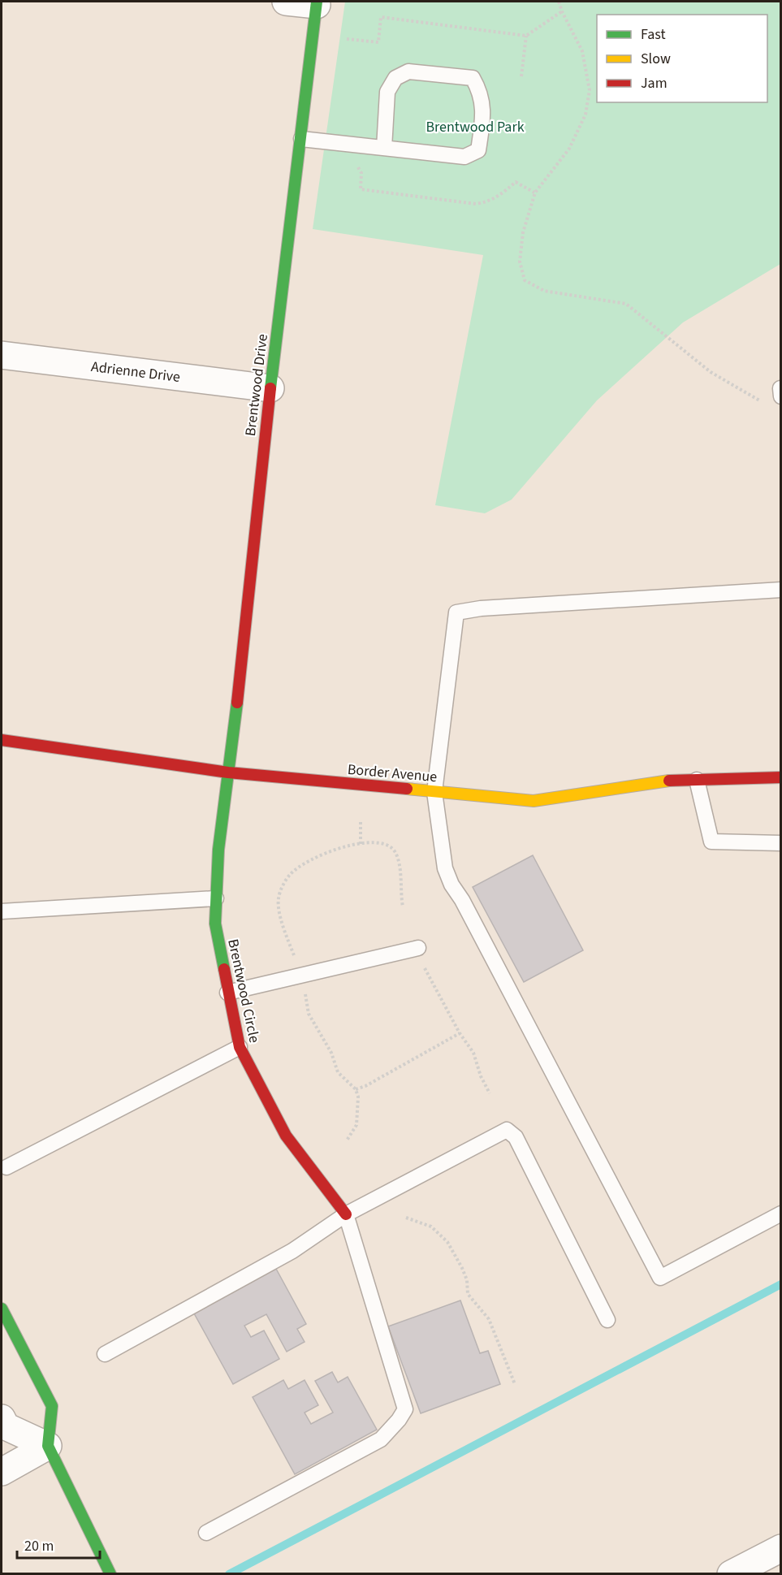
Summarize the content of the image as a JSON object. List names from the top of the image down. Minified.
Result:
{"streets":{"street":["Adrienne Drive","Brentwood Drive","Border Avenue","Brentwood Circle"]},"crossings":[["Adrienne Drive","Brentwood Drive"],["Brentwood Drive","Border Avenue"],["Brentwood Drive","Brentwood Circle"],["Border Avenue","Brentwood Circle"]],"parks":["Brentwood Park"],"legend":["Fast","Slow","Jam"],"scale_bar":"20 m"}
